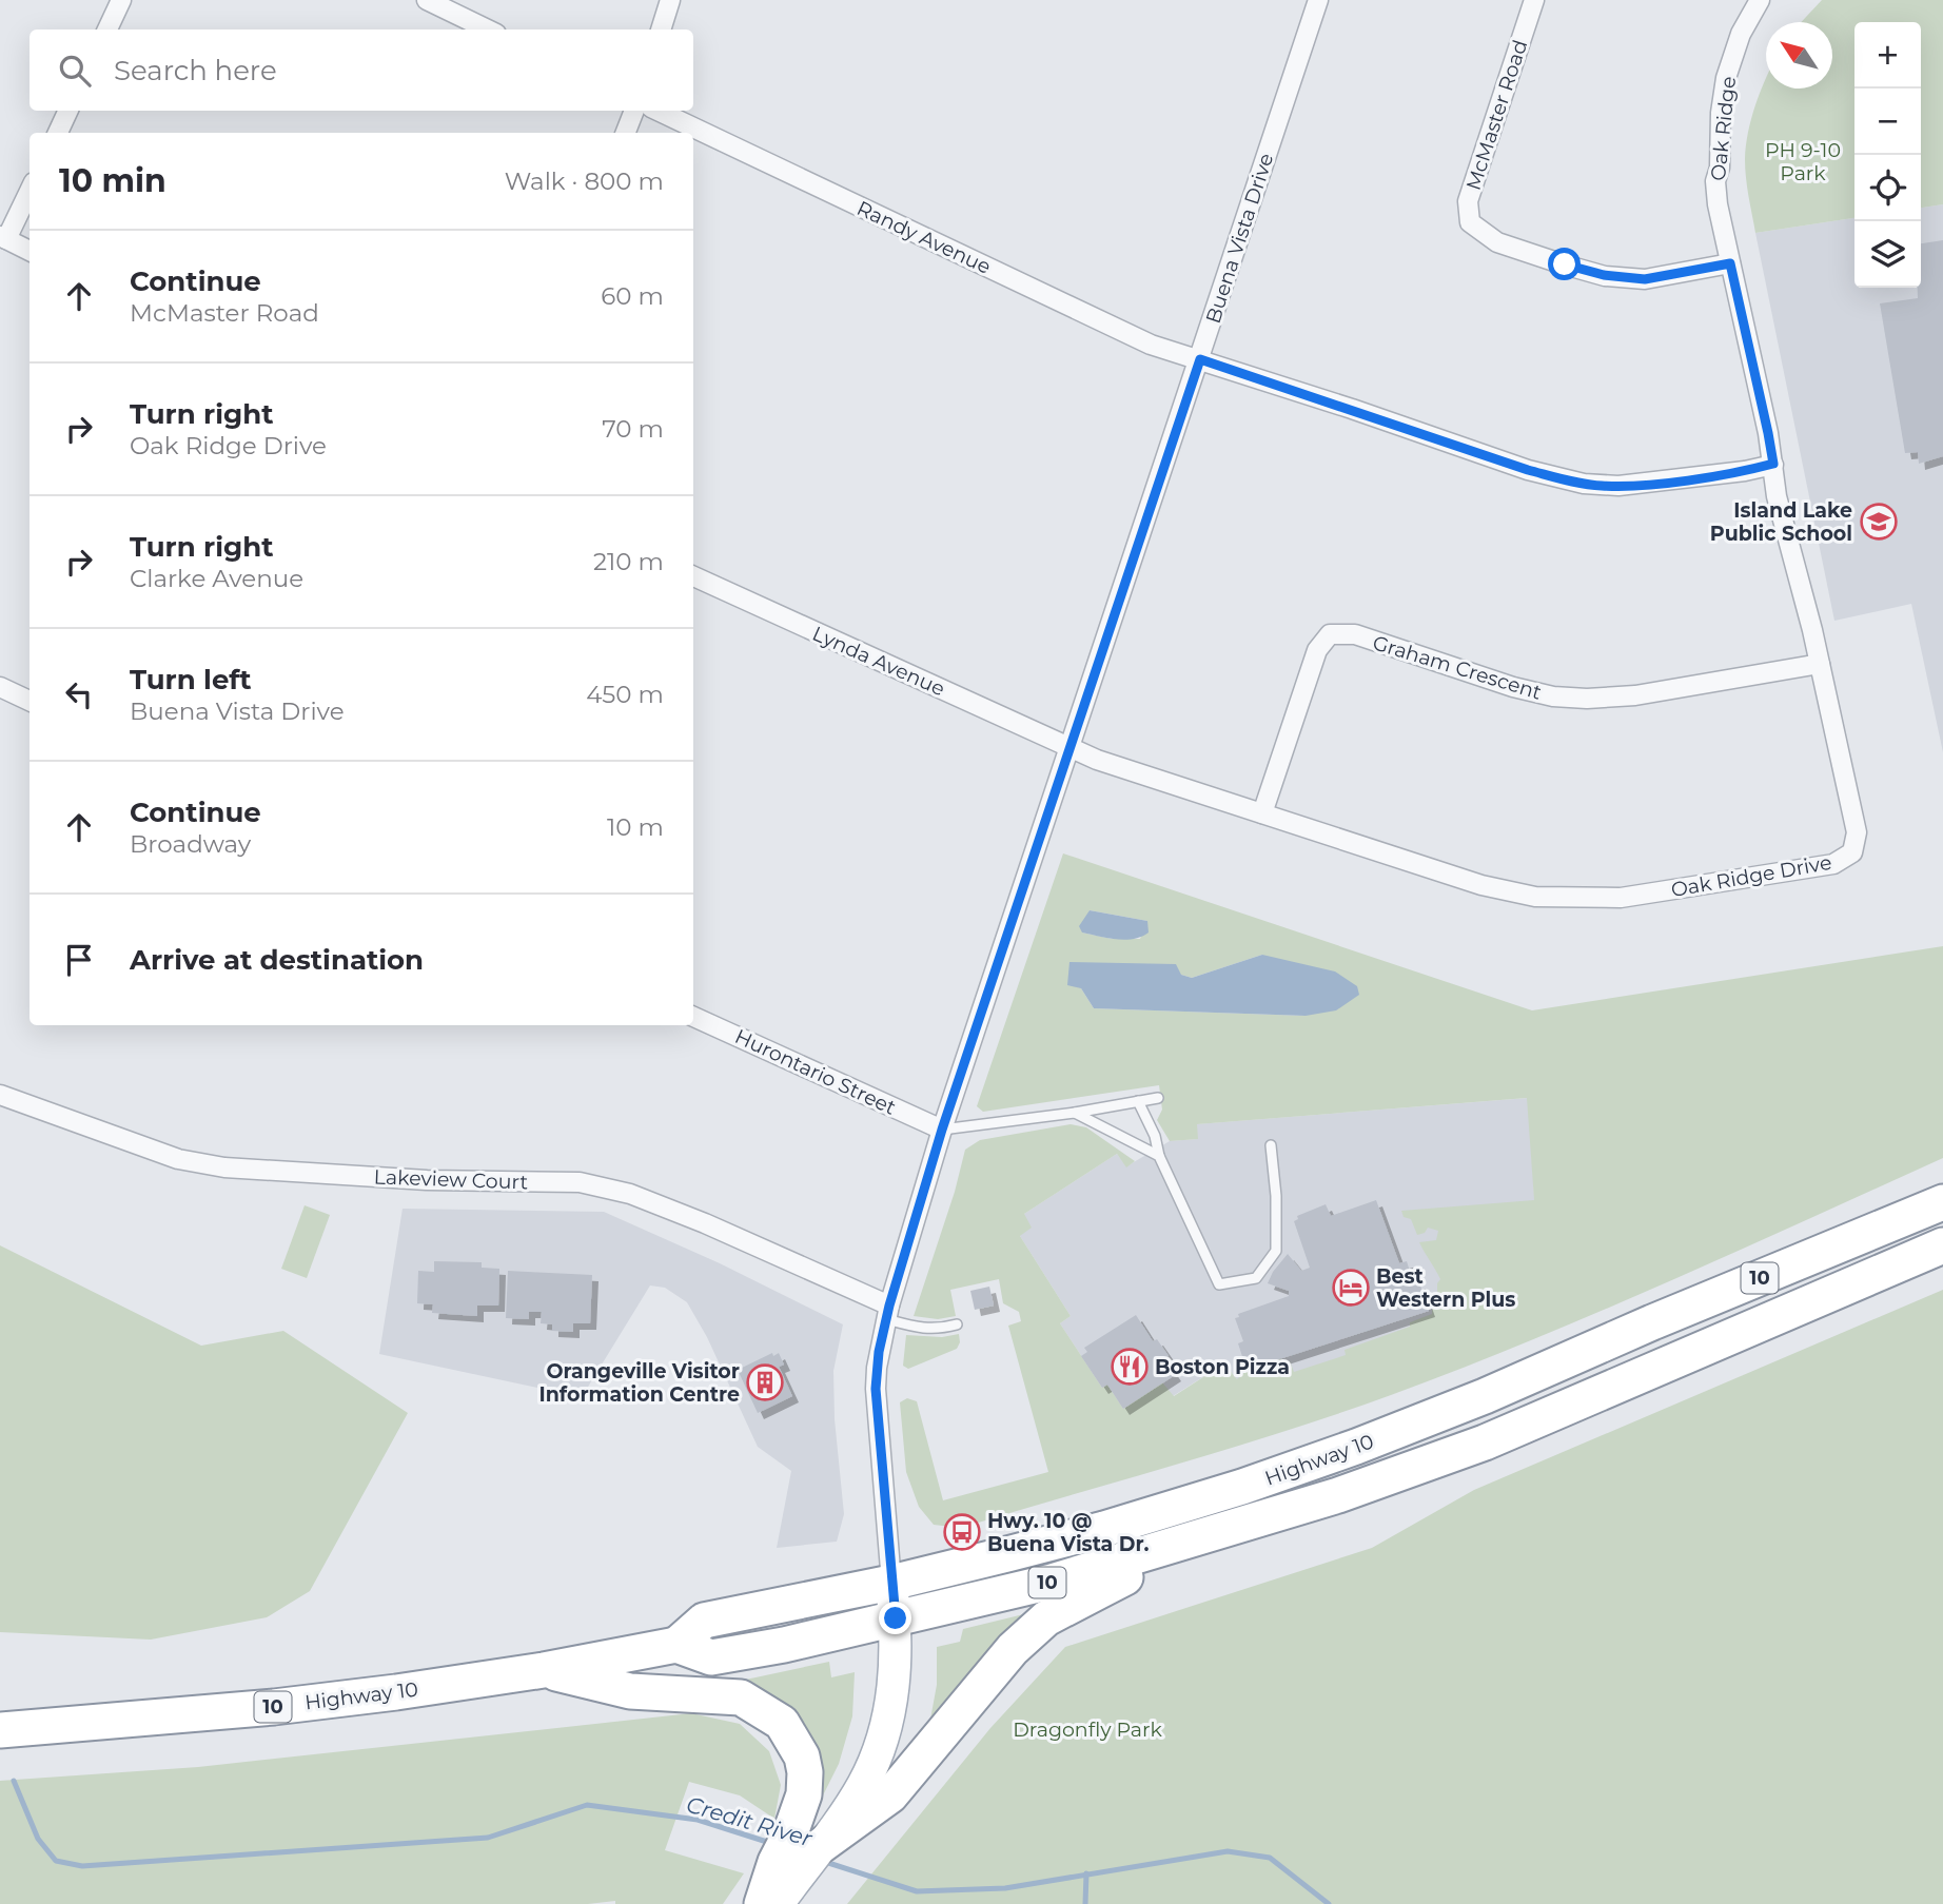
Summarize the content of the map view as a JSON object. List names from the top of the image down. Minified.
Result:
{"streets":{"highway":["10","Highway 10"],"street":["McMaster Road","Oak Ridge","Randy Avenue","Buena Vista Drive","Lynda Avenue","Graham Crescent","Oak Ridge Drive","Hurontario Street","Lakeview Court"]},"crossings":[["McMaster Road","Oak Ridge"],["McMaster Road","Oak Ridge Drive"],["Oak Ridge","Oak Ridge Drive"],["Randy Avenue","Buena Vista Drive"],["Randy Avenue","Oak Ridge Drive"],["Buena Vista Drive","Lynda Avenue"],["Buena Vista Drive","Oak Ridge Drive"],["Buena Vista Drive","Hurontario Street"],["Buena Vista Drive","Lakeview Court"],["Buena Vista Drive","Highway 10"],["Lynda Avenue","Oak Ridge Drive"],["Graham Crescent","Oak Ridge Drive"]],"water":["Credit River"],"parks":["PH 9-10 Park","Dragonfly Park"],"places":{"school or university":["Island Lake Public School"],"hotel":["Best Western Plus"],"restaurant":["Boston Pizza"],"building":["Orangeville Visitor Information Centre"],"bus stop":["Hwy. 10 @ Buena Vista Dr."]},"north":"top left","page":{"map_buttons":["+","−"],"search":"Search here","heading":["10 min","Walk · 800 m"],"list":[["Continue","McMaster Road","60 m"],["Turn right","Oak Ridge Drive","70 m"],["Turn right","Clarke Avenue","210 m"],["Turn left","Buena Vista Drive","450 m"],["Continue","Broadway","10 m"],"Arrive at destination"]}}
